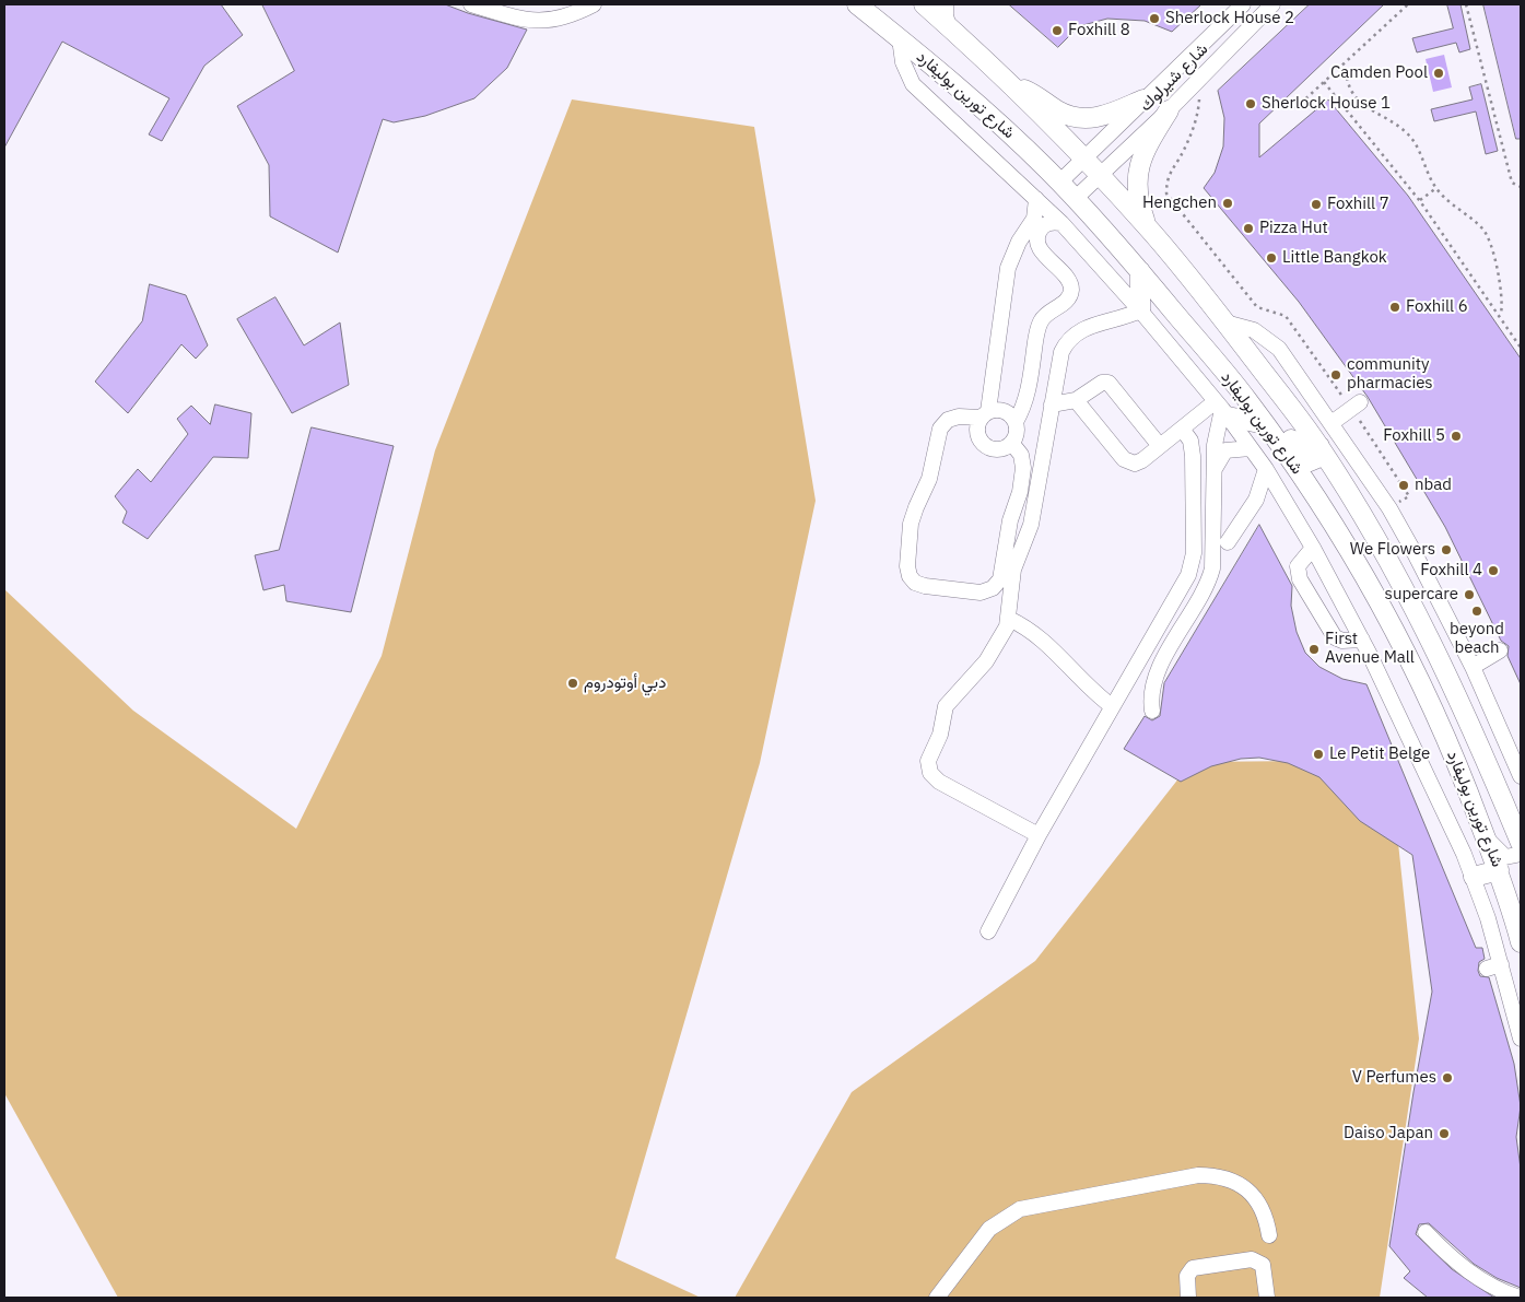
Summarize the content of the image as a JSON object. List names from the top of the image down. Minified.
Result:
{"streets":{"main road":["شارع تورين بوليفارد"],"street":["شارع شيرلوك"]},"crossings":[["شارع شيرلوك","شارع تورين بوليفارد"]],"places":["Sherlock House 2","Foxhill 8","Camden Pool","Sherlock House 1","Hengchen","Foxhill 7","Pizza Hut","Little Bangkok","Foxhill 6","community pharmacies","Foxhill 5","nbad","We Flowers","Foxhill 4","supercare","beyond beach","First Avenue Mall","دبي أوتودروم","Le Petit Belge","V Perfumes","Daiso Japan"]}
